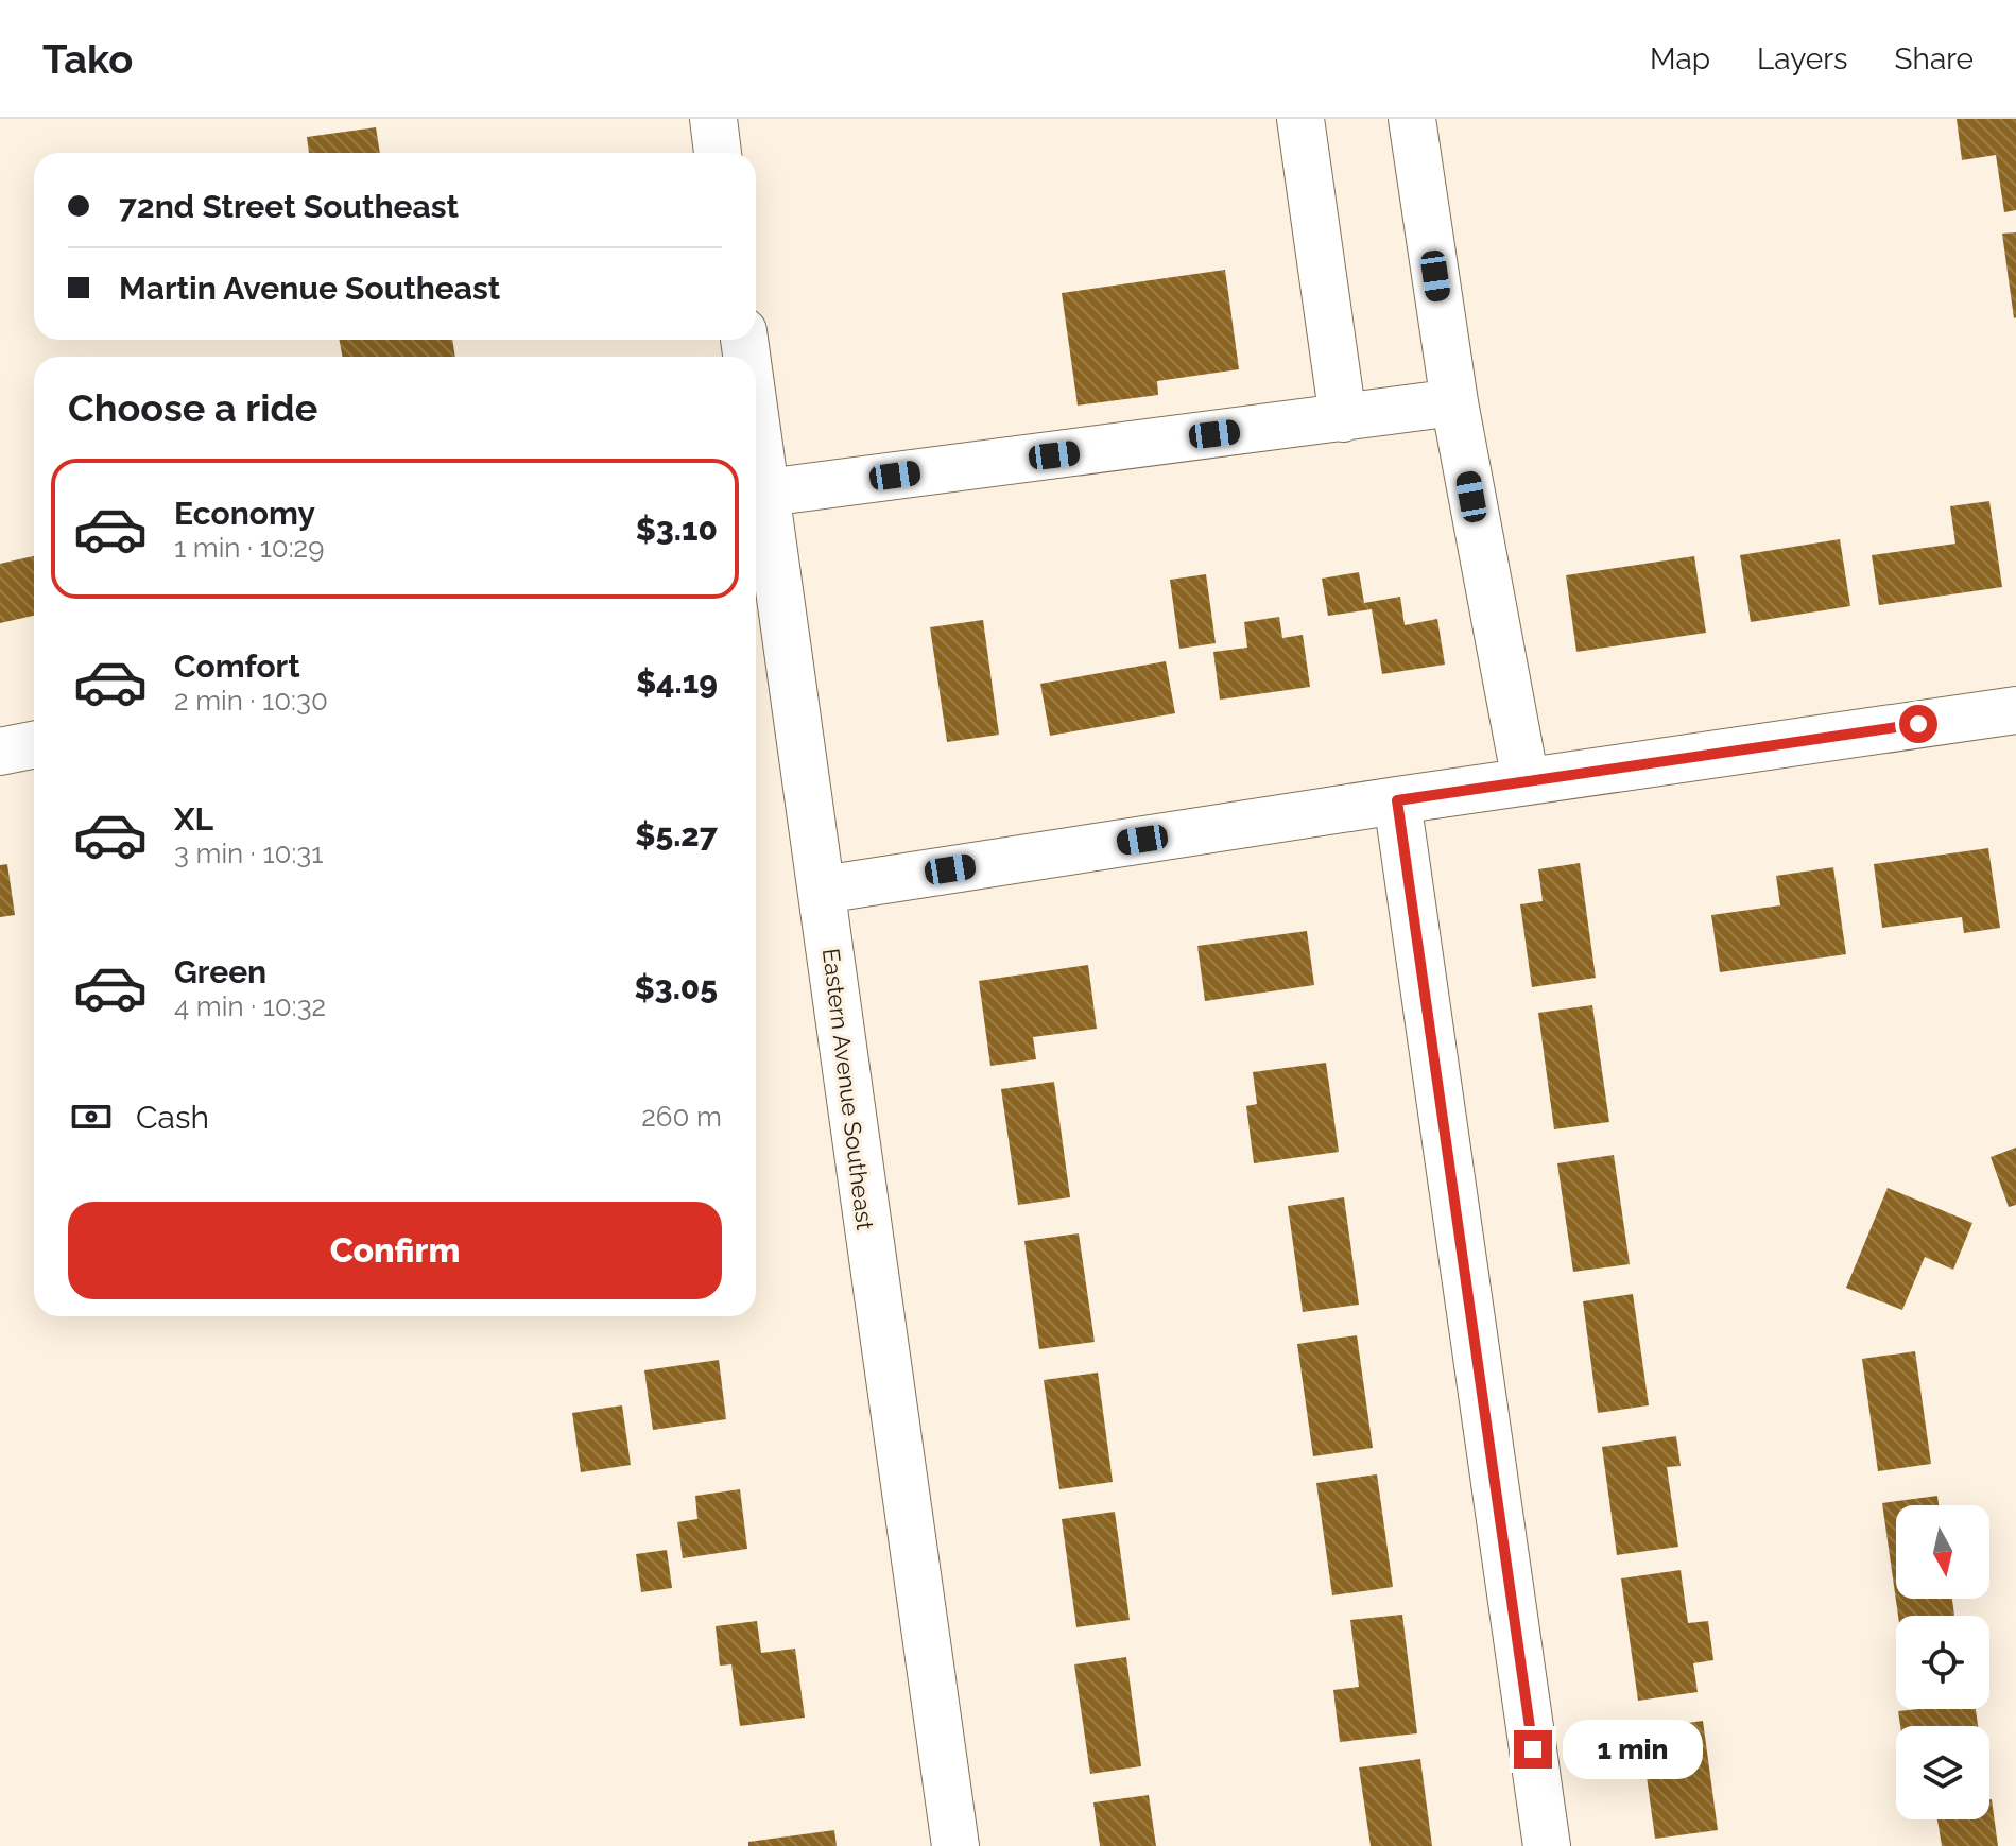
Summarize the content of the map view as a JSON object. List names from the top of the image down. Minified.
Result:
{"streets":{"street":["Eastern Avenue Southeast"]},"north":"bottom","page":{"header":"Tako","nav":["Map","Layers","Share"],"banner":["72nd Street Southeast","Martin Avenue Southeast"],"heading":"Choose a ride","list":[{"name":"Economy","note":"1 min · 10:29","value":"$3.10"},{"name":"Comfort","note":"2 min · 10:30","value":"$4.19"},{"name":"XL","note":"3 min · 10:31","value":"$5.27"},{"name":"Green","note":"4 min · 10:32","value":"$3.05"}],"pay":["Cash","260 m"],"buttons":"Confirm","bubble":"1 min"}}
